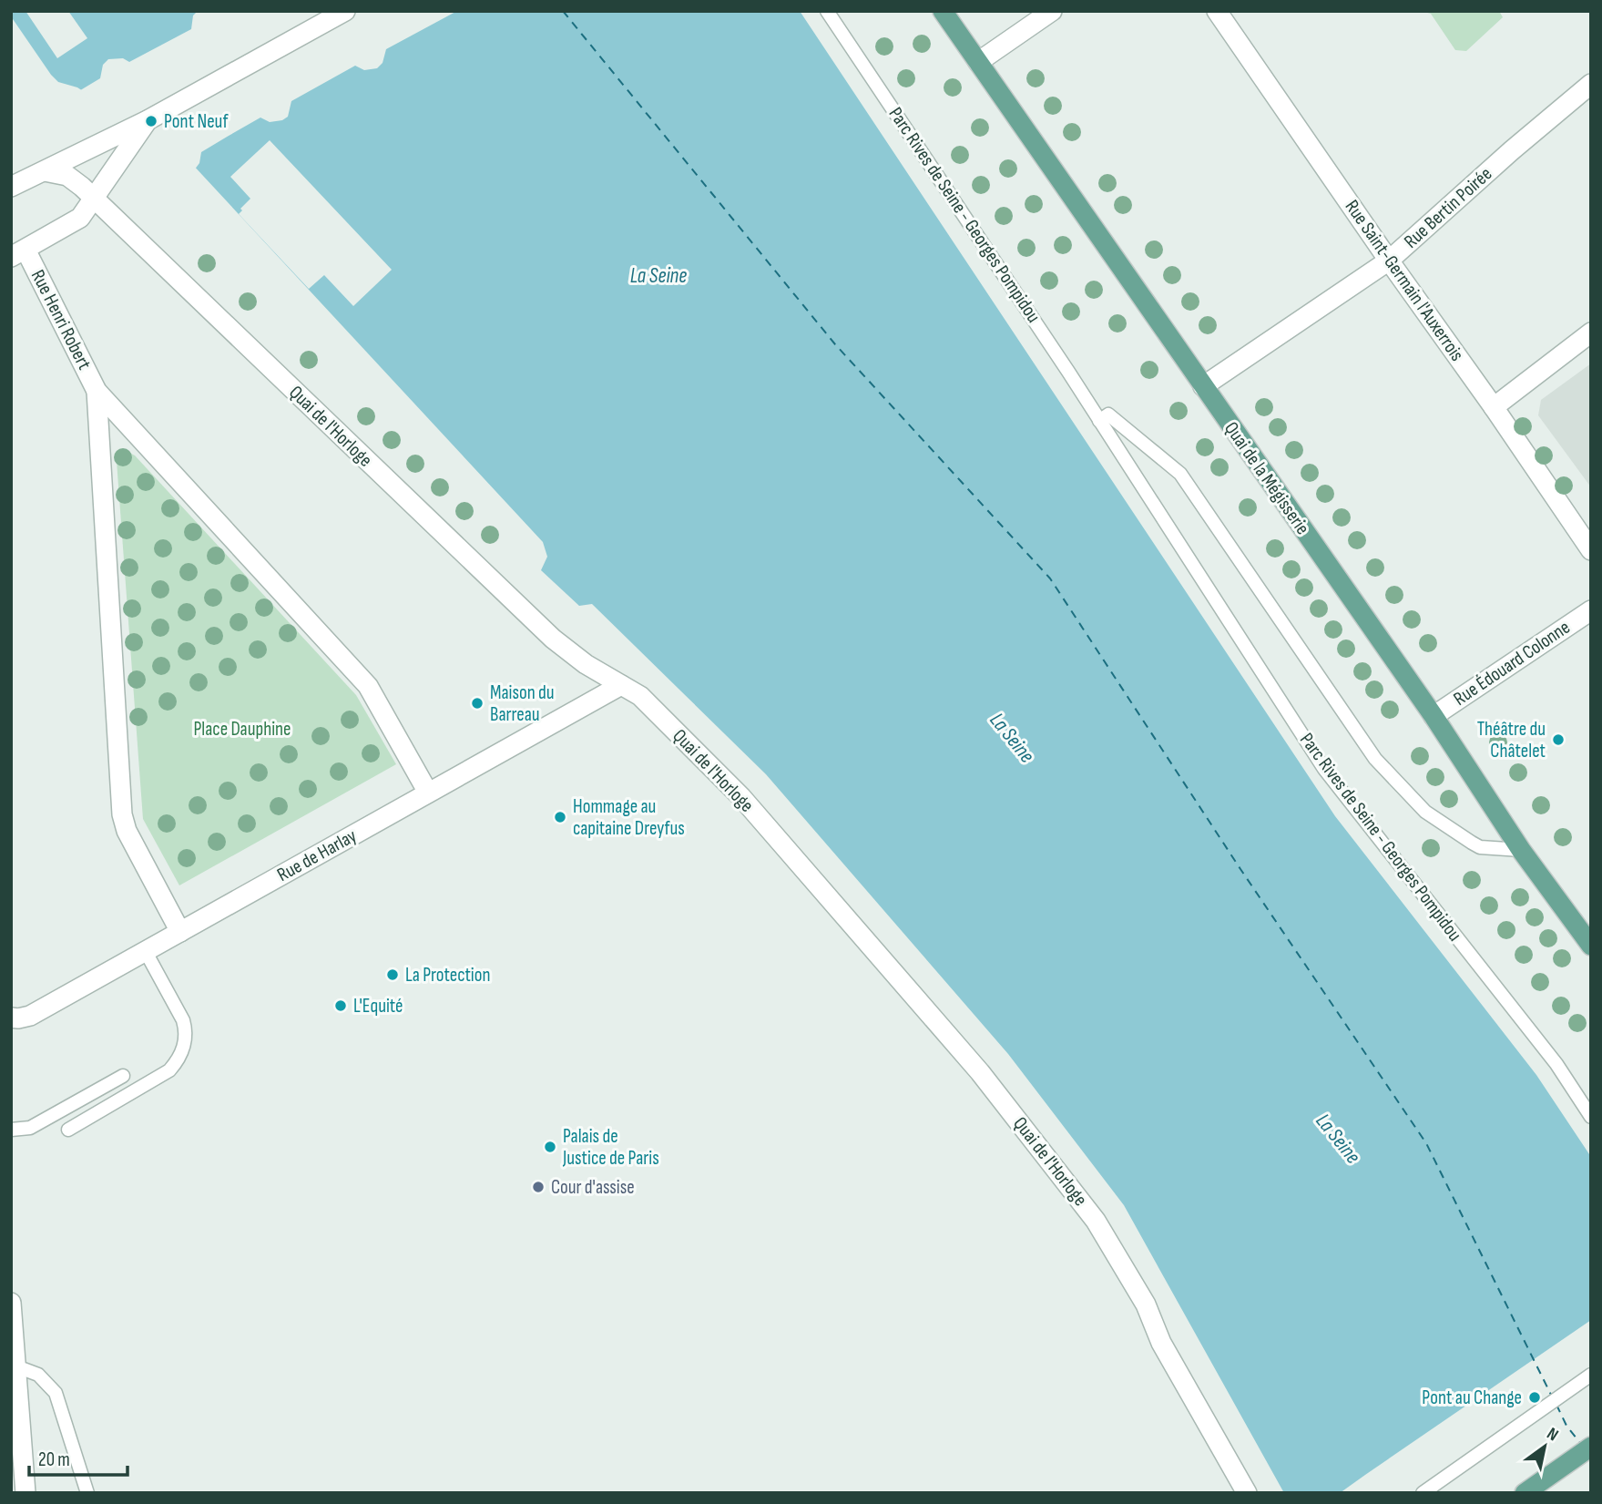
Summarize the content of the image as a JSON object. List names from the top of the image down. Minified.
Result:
{"streets":{"main road":["Quai de la Mégisserie"],"street":["Rue Bertin Poirée","Rue Saint-Germain l'Auxerrois","Rue Henri Robert","Quai de l'Horloge","Rue Édouard Colonne","Rue de Harlay"],"lane":["Parc Rives de Seine - Georges Pompidou"]},"crossings":[["Rue Bertin Poirée","Rue Saint-Germain l'Auxerrois"],["Rue Bertin Poirée","Quai de la Mégisserie"],["Quai de l'Horloge","Rue de Harlay"],["Quai de la Mégisserie","Rue Édouard Colonne"]],"water":["La Seine"],"parks":["Place Dauphine"],"places":["Pont Neuf","Maison du Barreau","Théâtre du Châtelet","Hommage au capitaine Dreyfus","La Protection","L'Equité","Palais de Justice de Paris","Cour d'assise","Pont au Change"],"scale_bar":"20 m","north":"top right"}
